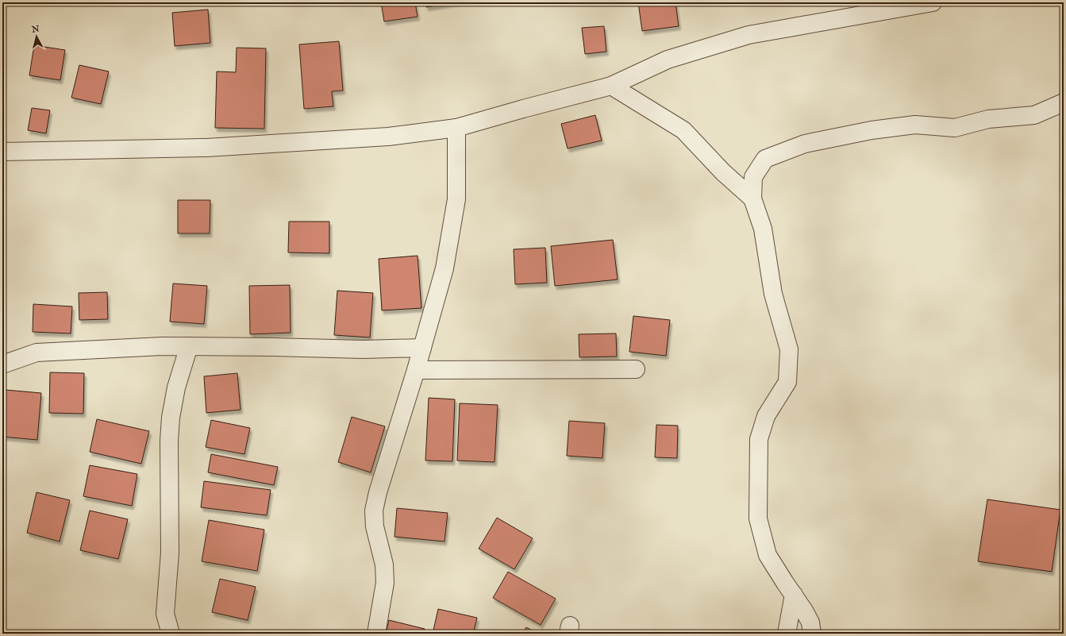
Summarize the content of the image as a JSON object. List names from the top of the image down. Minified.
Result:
{"north":"top"}
